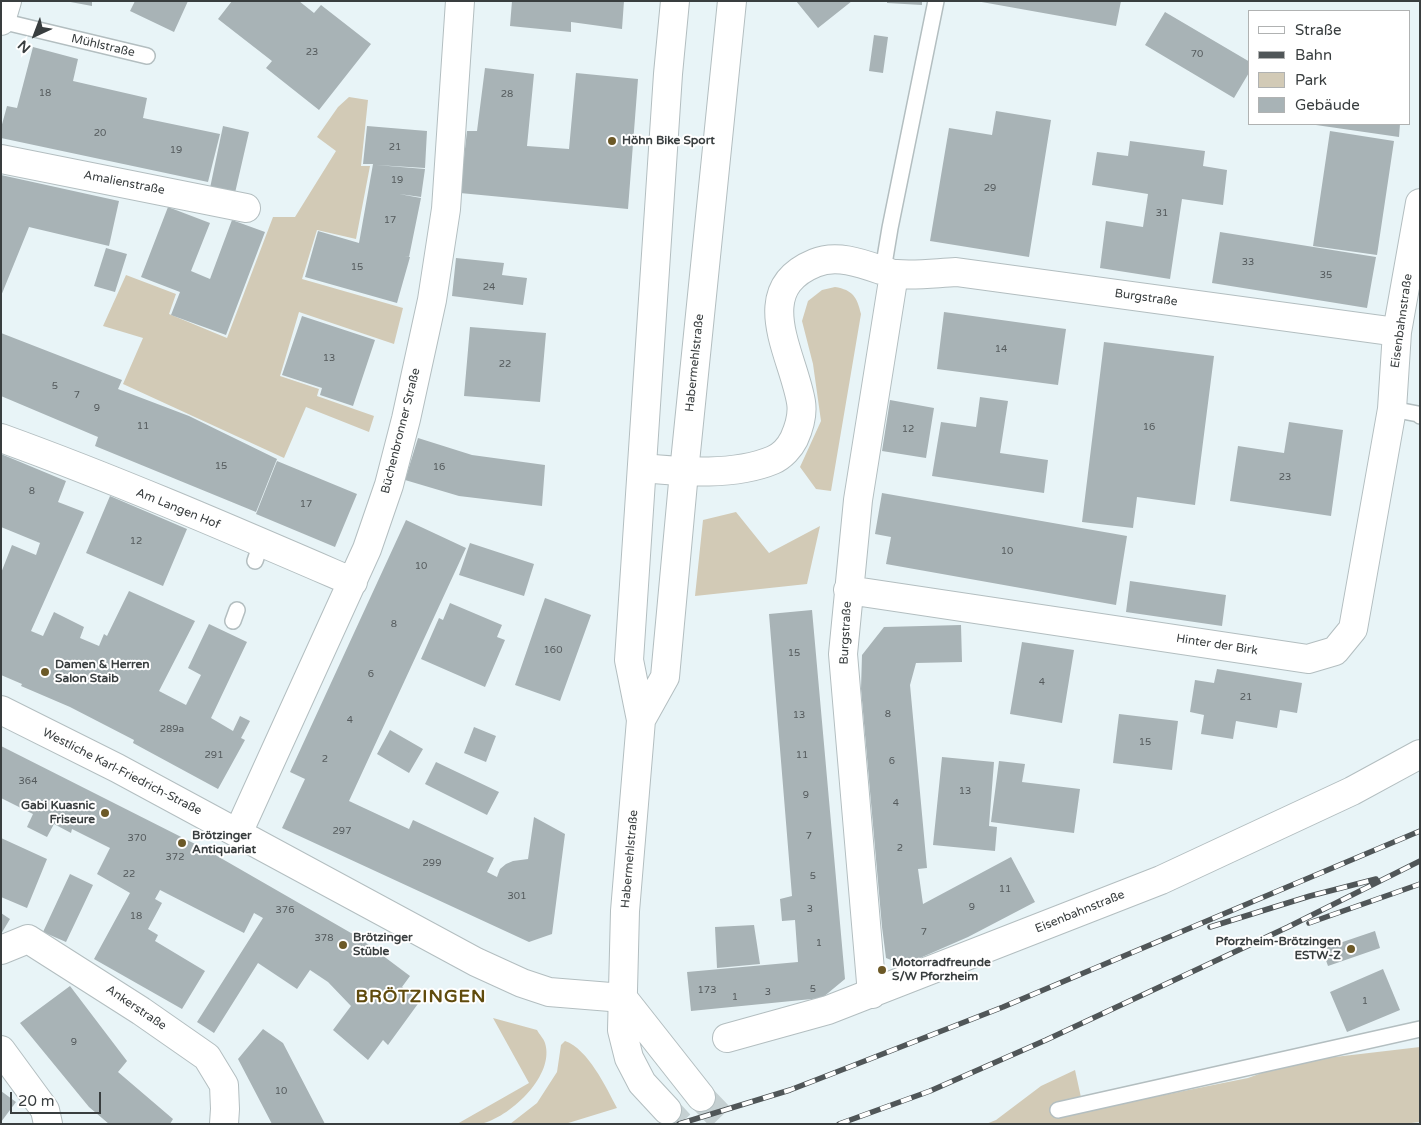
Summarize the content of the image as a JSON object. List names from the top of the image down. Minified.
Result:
{"streets":{"street":["Mühlstraße","Amalienstraße","Burgstraße","Eisenbahnstraße","Habermehlstraße","Büchenbronner Straße","Am Langen Hof","Hinter der Birk","Westliche Karl-Friedrich-Straße","Ankerstraße"]},"crossings":[["Burgstraße","Eisenbahnstraße"],["Burgstraße","Habermehlstraße"],["Burgstraße","Hinter der Birk"],["Eisenbahnstraße","Hinter der Birk"],["Habermehlstraße","Westliche Karl-Friedrich-Straße"],["Büchenbronner Straße","Am Langen Hof"],["Büchenbronner Straße","Westliche Karl-Friedrich-Straße"]],"districts":["BRÖTZINGEN"],"places":["Höhn Bike Sport","Damen & Herren Salon Staib","Gabi Kuasnic Friseure","Brötzinger Antiquariat","Brötzinger Stüble","Pforzheim-Brötzingen ESTW-Z","Motorradfreunde S/W Pforzheim"],"house_numbers":["23","70","18","28","20","21","19","19","29","31","17","33","15","35","24","14","13","22","5","7","9","11","16","12","15","16","23","8","17","12","10","10","8","160","15","6","4","21","8","13","4","289a","15","291","11","2","6","364","13","9","4","297","7","370","2","372","299","22","5","11","301","9","3","376","18","7","378","1","5","173","3","1","1","9","10"],"legend":["Straße","Bahn","Park","Gebäude"],"scale_bar":"20 m","north":"bottom left"}
